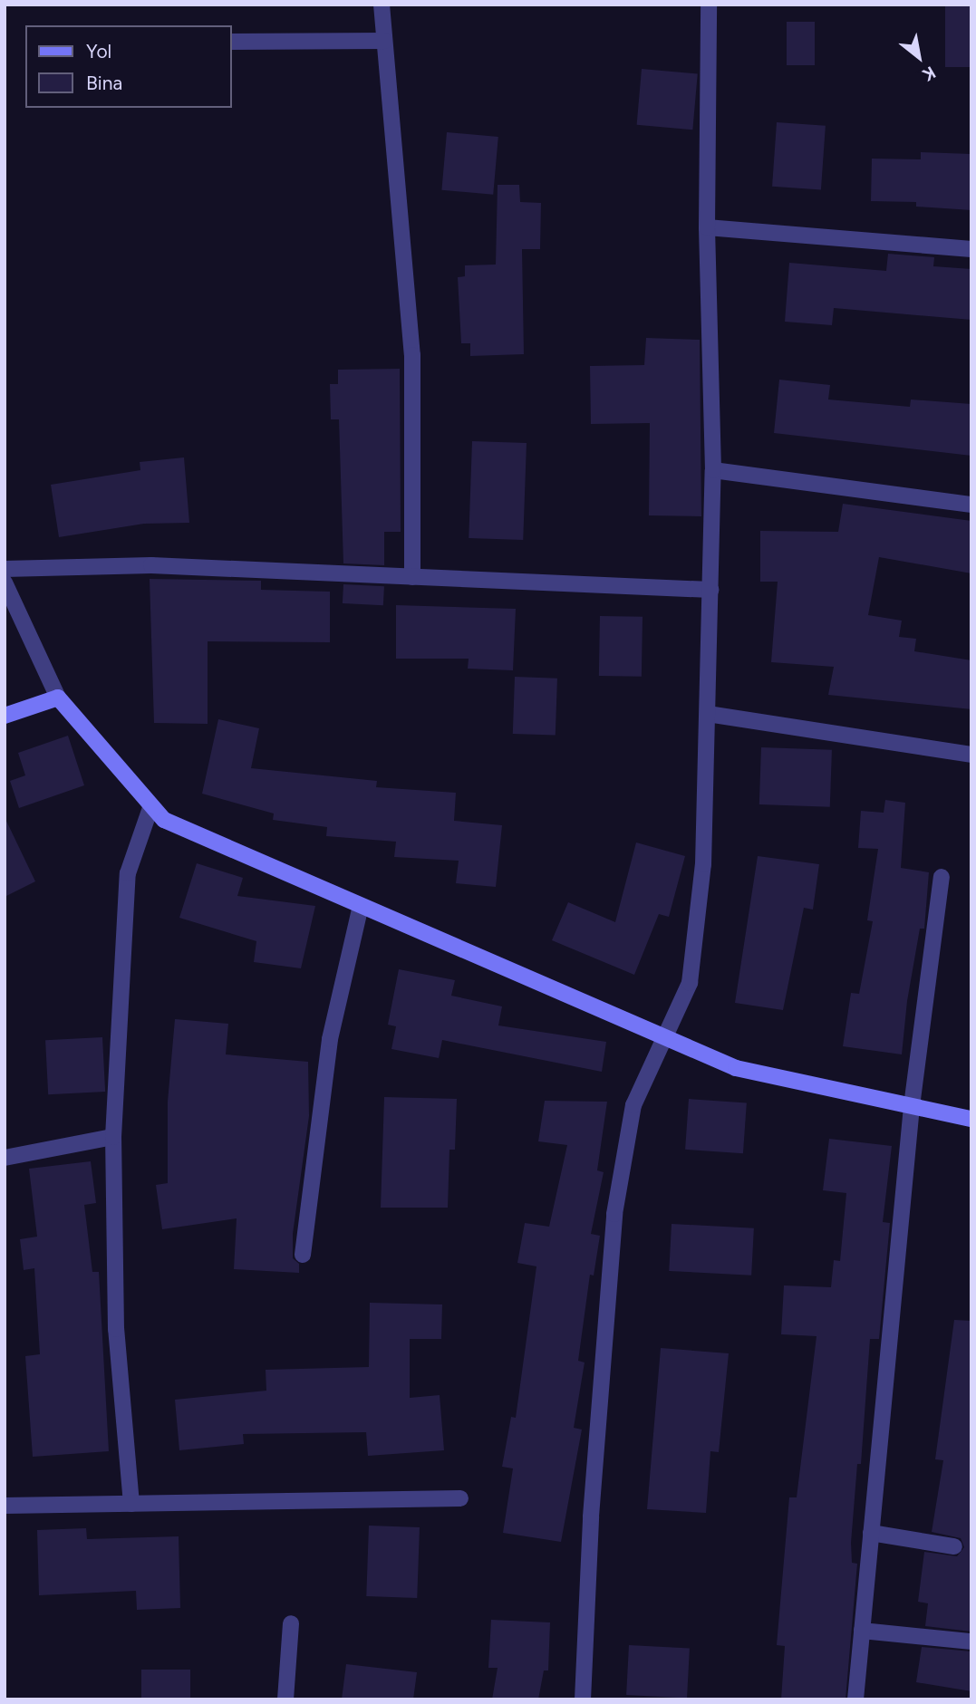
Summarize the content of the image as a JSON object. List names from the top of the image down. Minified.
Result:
{"legend":["Yol","Bina"],"north":"bottom right"}
